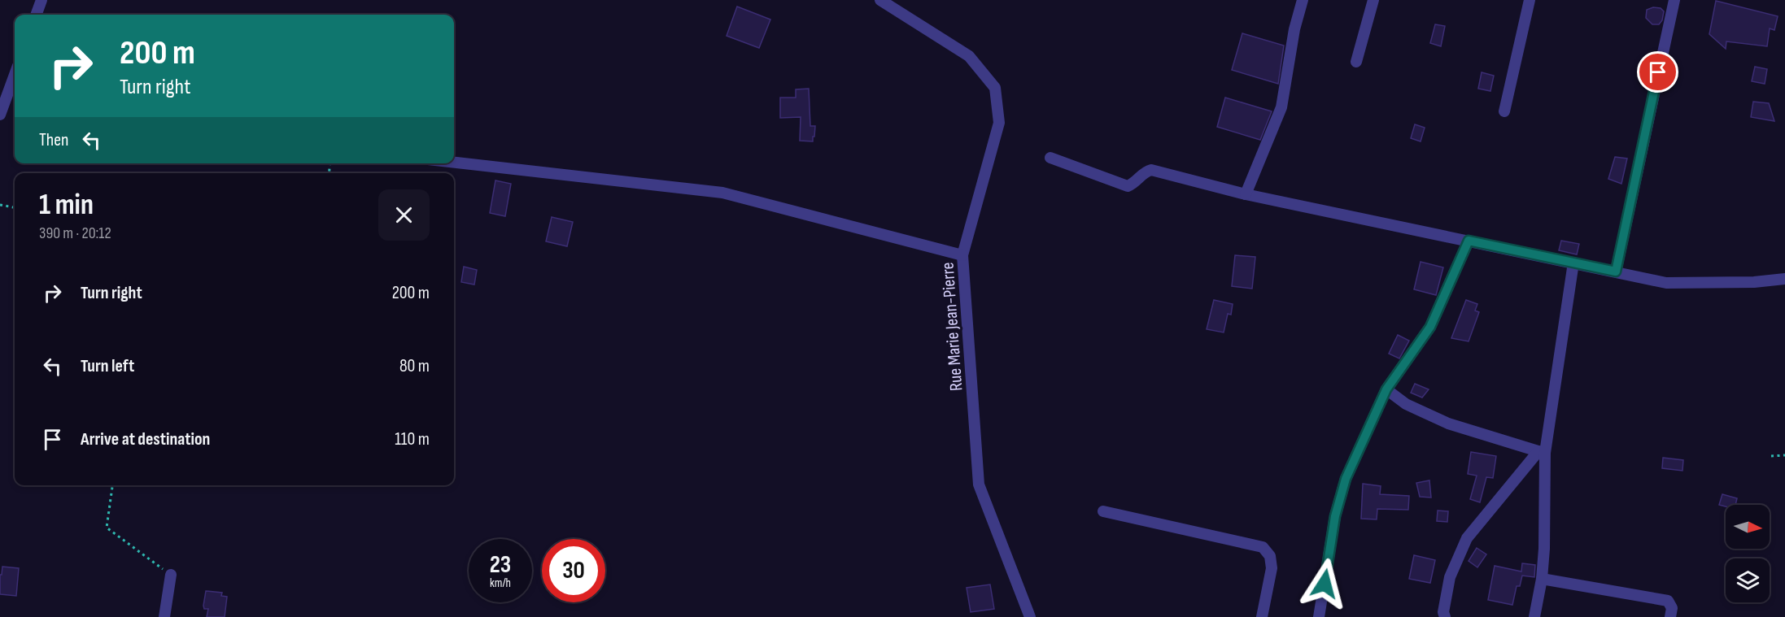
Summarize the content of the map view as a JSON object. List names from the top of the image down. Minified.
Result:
{"streets":{"street":["Rue Marie Jean-Pierre"]},"north":"right","page":{"turn":["200 m","Turn right"],"then":"Then","heading":["1 min","390 m · 20:12"],"list":[{"name":"Turn right","value":"200 m"},{"name":"Turn left","value":"80 m"},{"name":"Arrive at destination","value":"110 m"}],"speed":"23 km/h","limit":"30"}}
